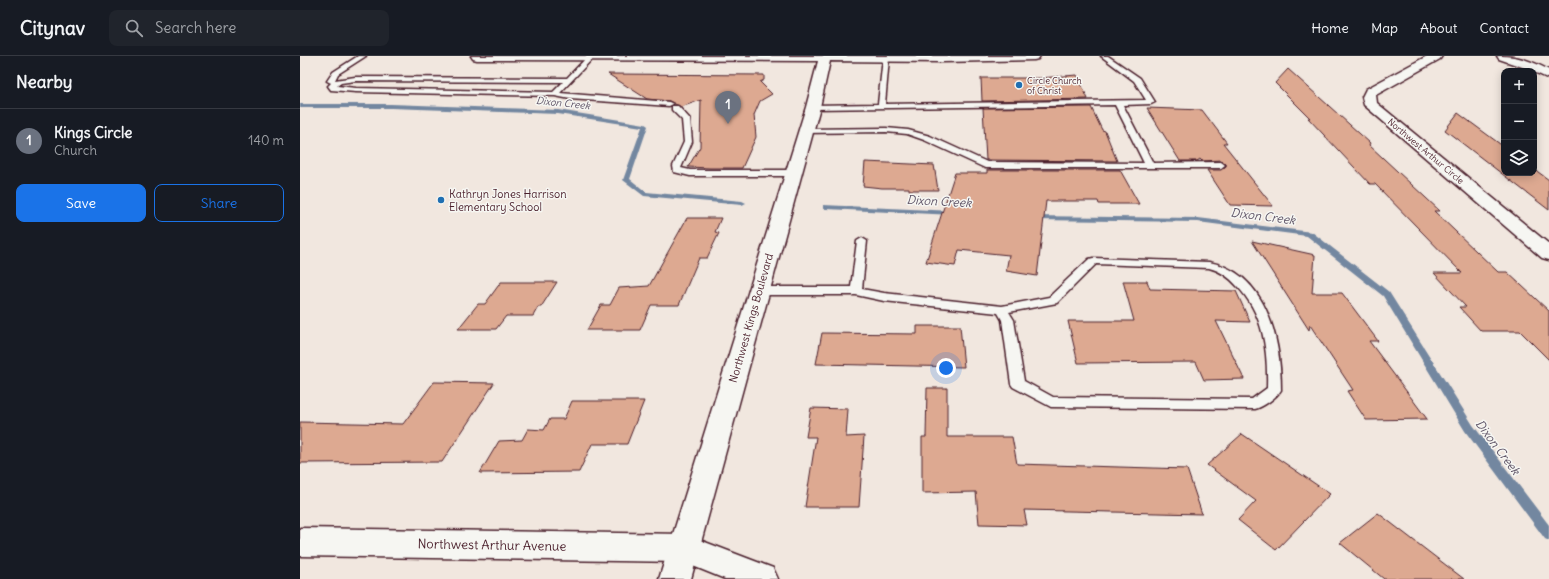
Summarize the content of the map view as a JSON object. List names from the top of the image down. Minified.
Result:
{"streets":{"main road":["Northwest Arthur Circle","Northwest Kings Boulevard","Northwest Arthur Avenue"]},"crossings":[["Northwest Kings Boulevard","Northwest Arthur Avenue"]],"water":["Dixon Creek"],"places":["Circle Church of Christ","Kathryn Jones Harrison Elementary School"],"page":{"header":"Citynav","search":"Search here","nav":["Home","Map","About","Contact"],"heading":"Nearby","map_buttons":["+","−"],"pins":"1","list":[{"mark":"1","name":"Kings Circle","note":"Church","value":"140 m"}],"buttons":["Save","Share"]}}
